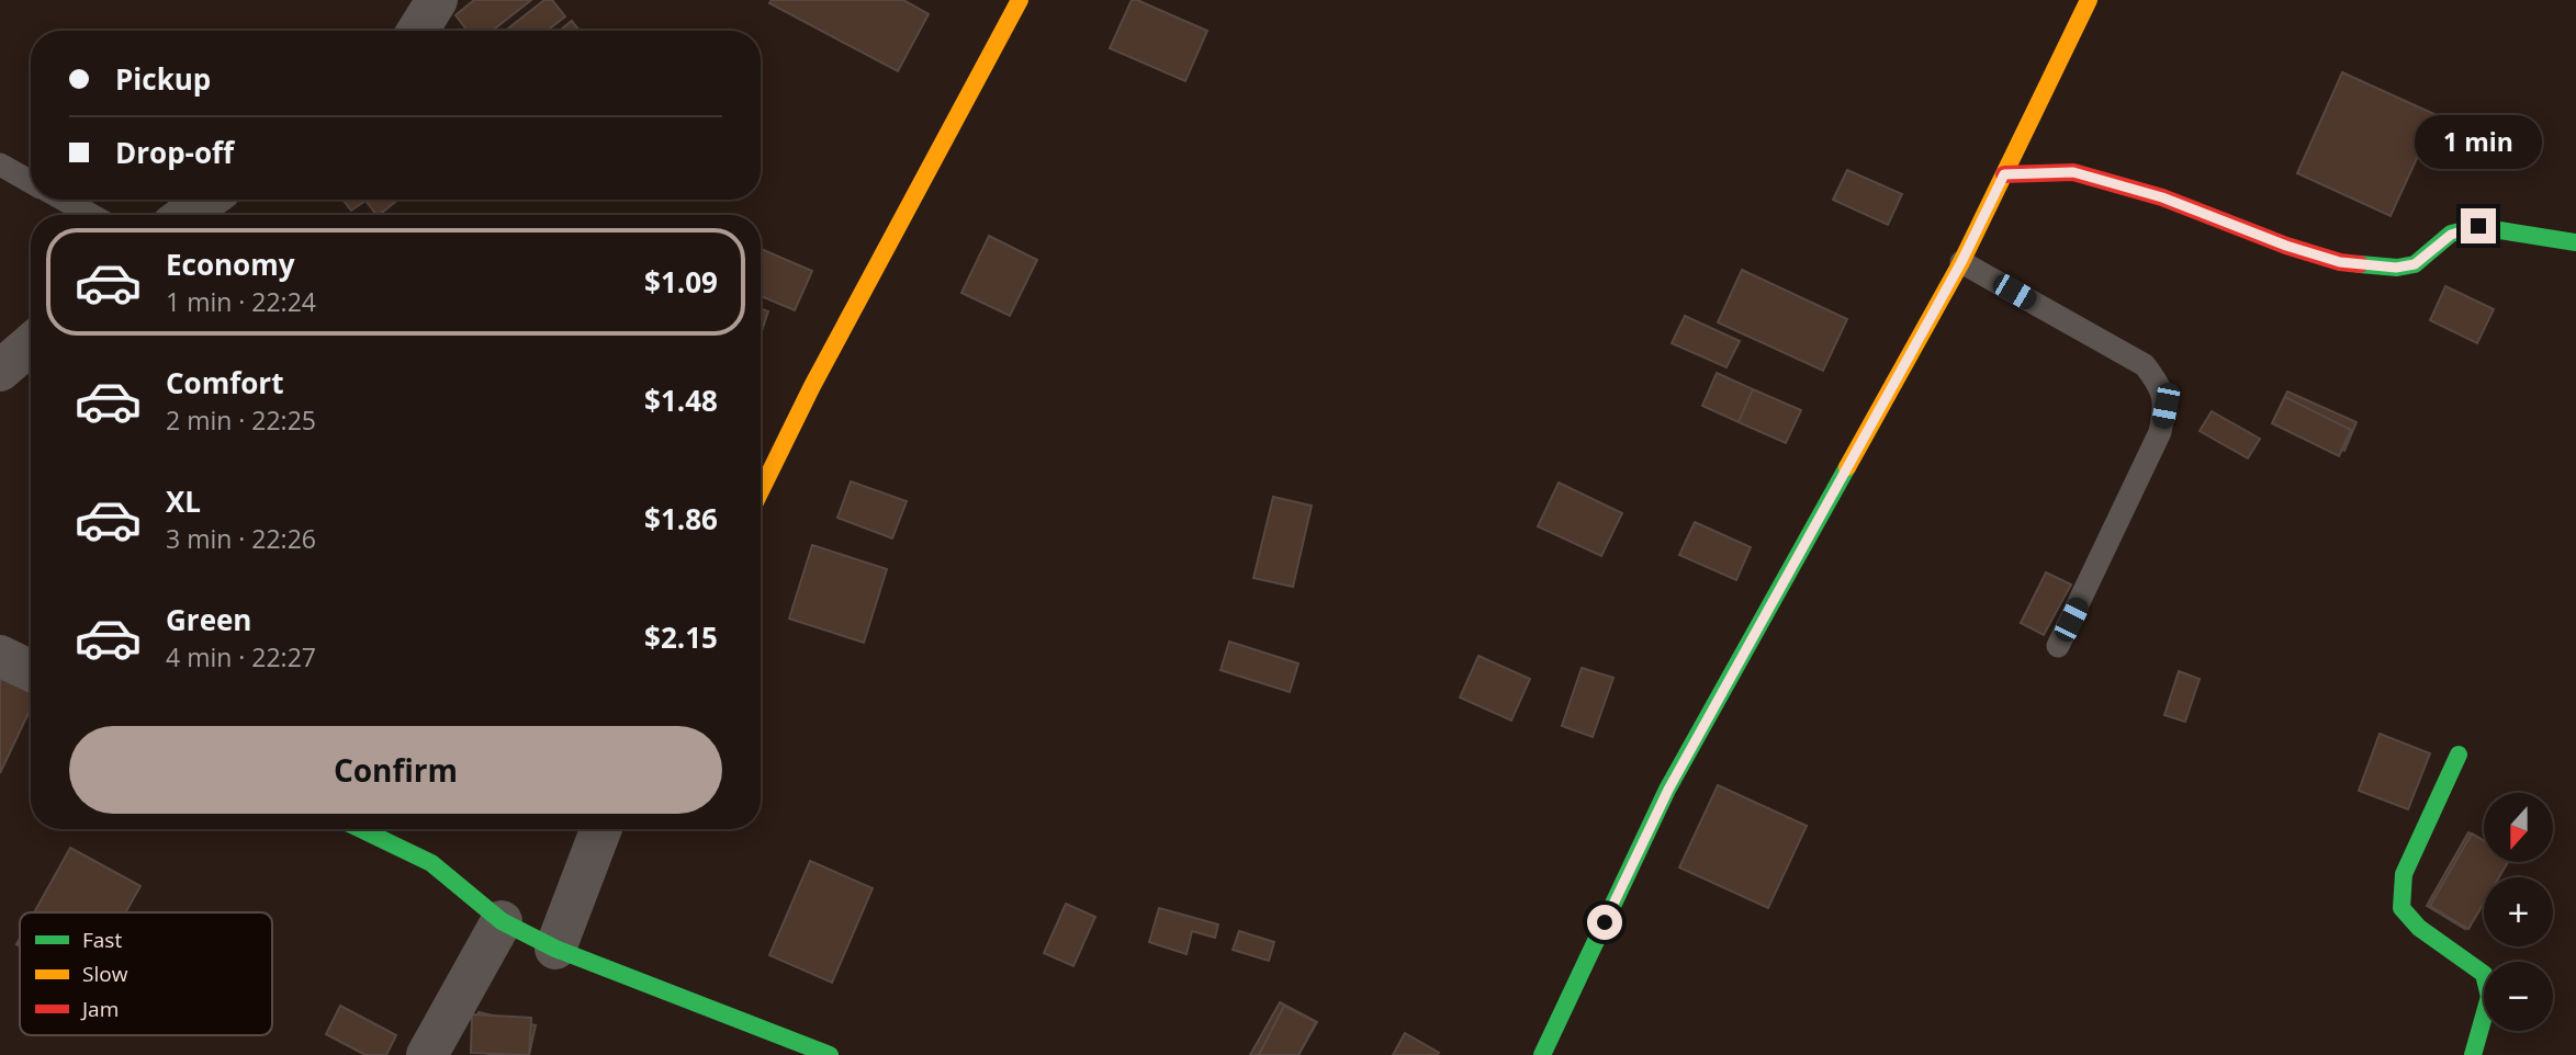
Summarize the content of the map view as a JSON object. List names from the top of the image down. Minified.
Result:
{"legend":["Fast","Slow","Jam"],"north":"bottom","page":{"banner":["Pickup","Drop-off"],"bubble":"1 min","list":[{"name":"Economy","note":"1 min · 22:24","value":"$1.09"},{"name":"Comfort","note":"2 min · 22:25","value":"$1.48"},{"name":"XL","note":"3 min · 22:26","value":"$1.86"},{"name":"Green","note":"4 min · 22:27","value":"$2.15"}],"buttons":"Confirm","map_buttons":["+","−"]}}
